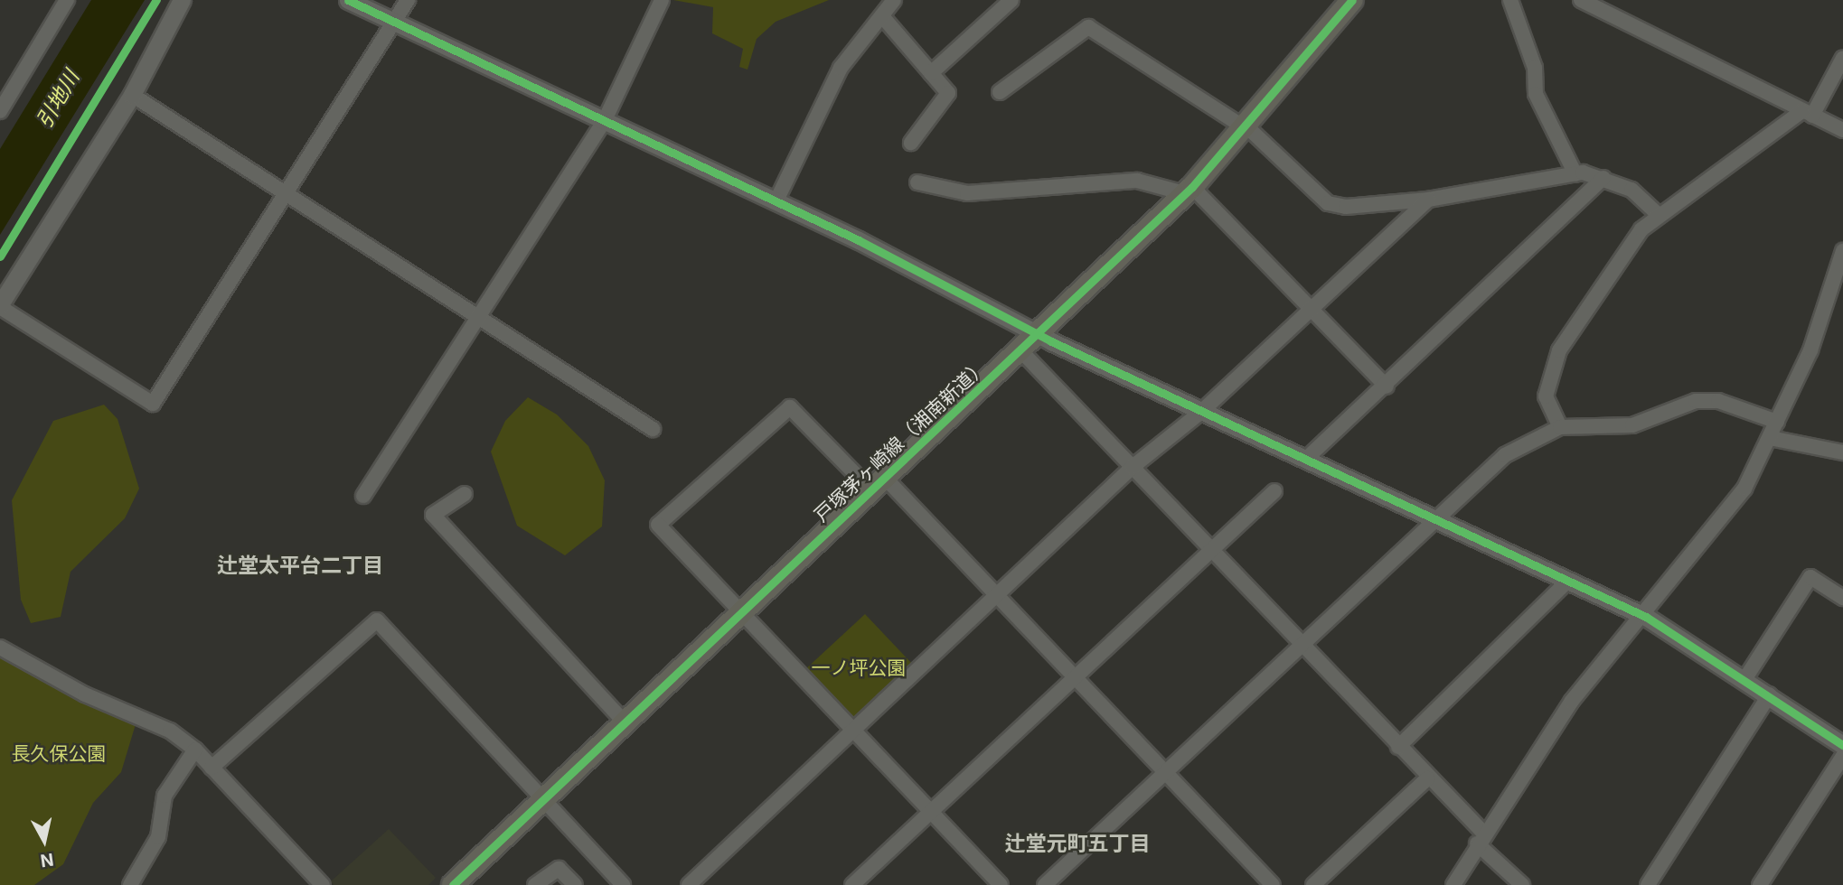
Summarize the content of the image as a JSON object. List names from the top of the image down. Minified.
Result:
{"streets":{"main road":["戸塚茅ヶ崎線（湘南新道）"]},"districts":["辻堂太平台二丁目","辻堂元町五丁目"],"water":["引地川"],"parks":["一ノ坪公園","長久保公園"],"north":"bottom"}
